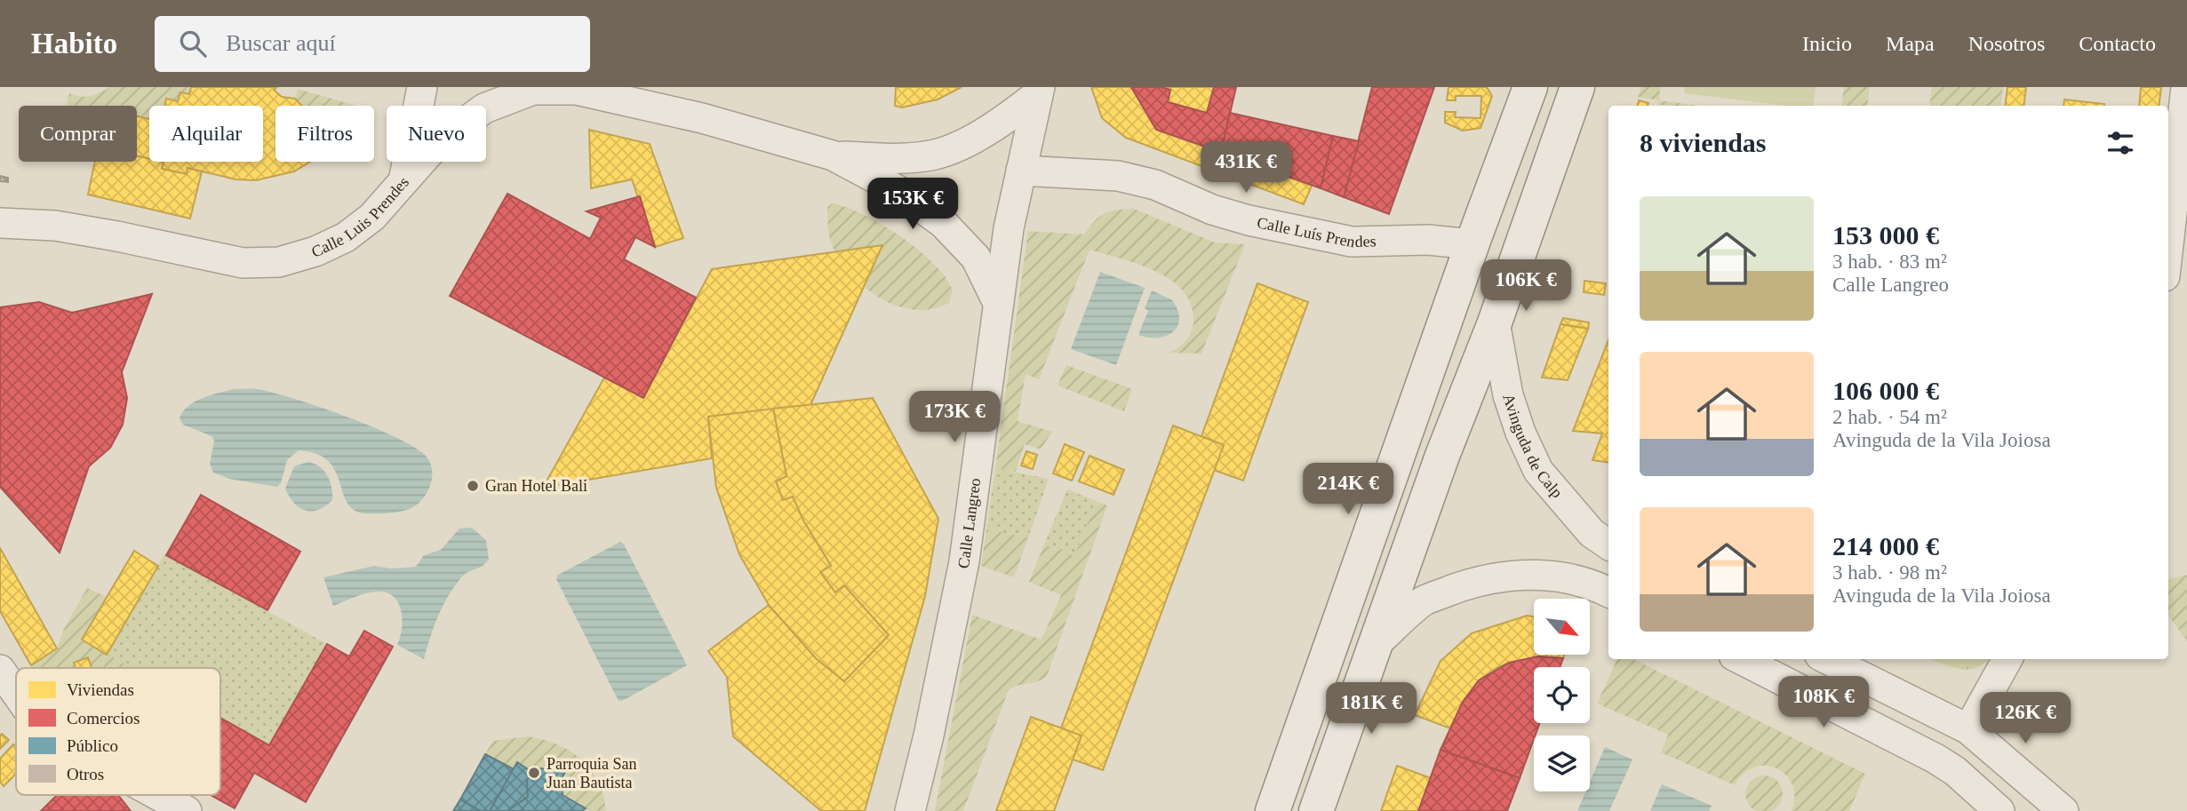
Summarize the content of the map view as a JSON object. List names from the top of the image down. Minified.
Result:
{"streets":{"street":["Calle Luis Prendes","Calle Luís Prendes","Avinguda de Calp","Calle Langreo"]},"crossings":[["Calle Luís Prendes","Calle Langreo"]],"places":["Gran Hotel Bali","Parroquia San Juan Bautista"],"legend":["Viviendas","Comercios","Público","Otros"],"north":"bottom right","page":{"header":"Habito","search":"Buscar aquí","nav":["Inicio","Mapa","Nosotros","Contacto"],"chip":["Comprar","Alquilar","Filtros","Nuevo"],"heading":"8 viviendas","price":["431K €","153K €","106K €","173K €","214K €","108K €","181K €","126K €"],"list":[{"name":"153 000 €","note":"3 hab. · 83 m² · Calle Langreo"},{"name":"106 000 €","note":"2 hab. · 54 m² · Avinguda de la Vila Joiosa"},{"name":"214 000 €","note":"3 hab. · 98 m² · Avinguda de la Vila Joiosa"}]}}
